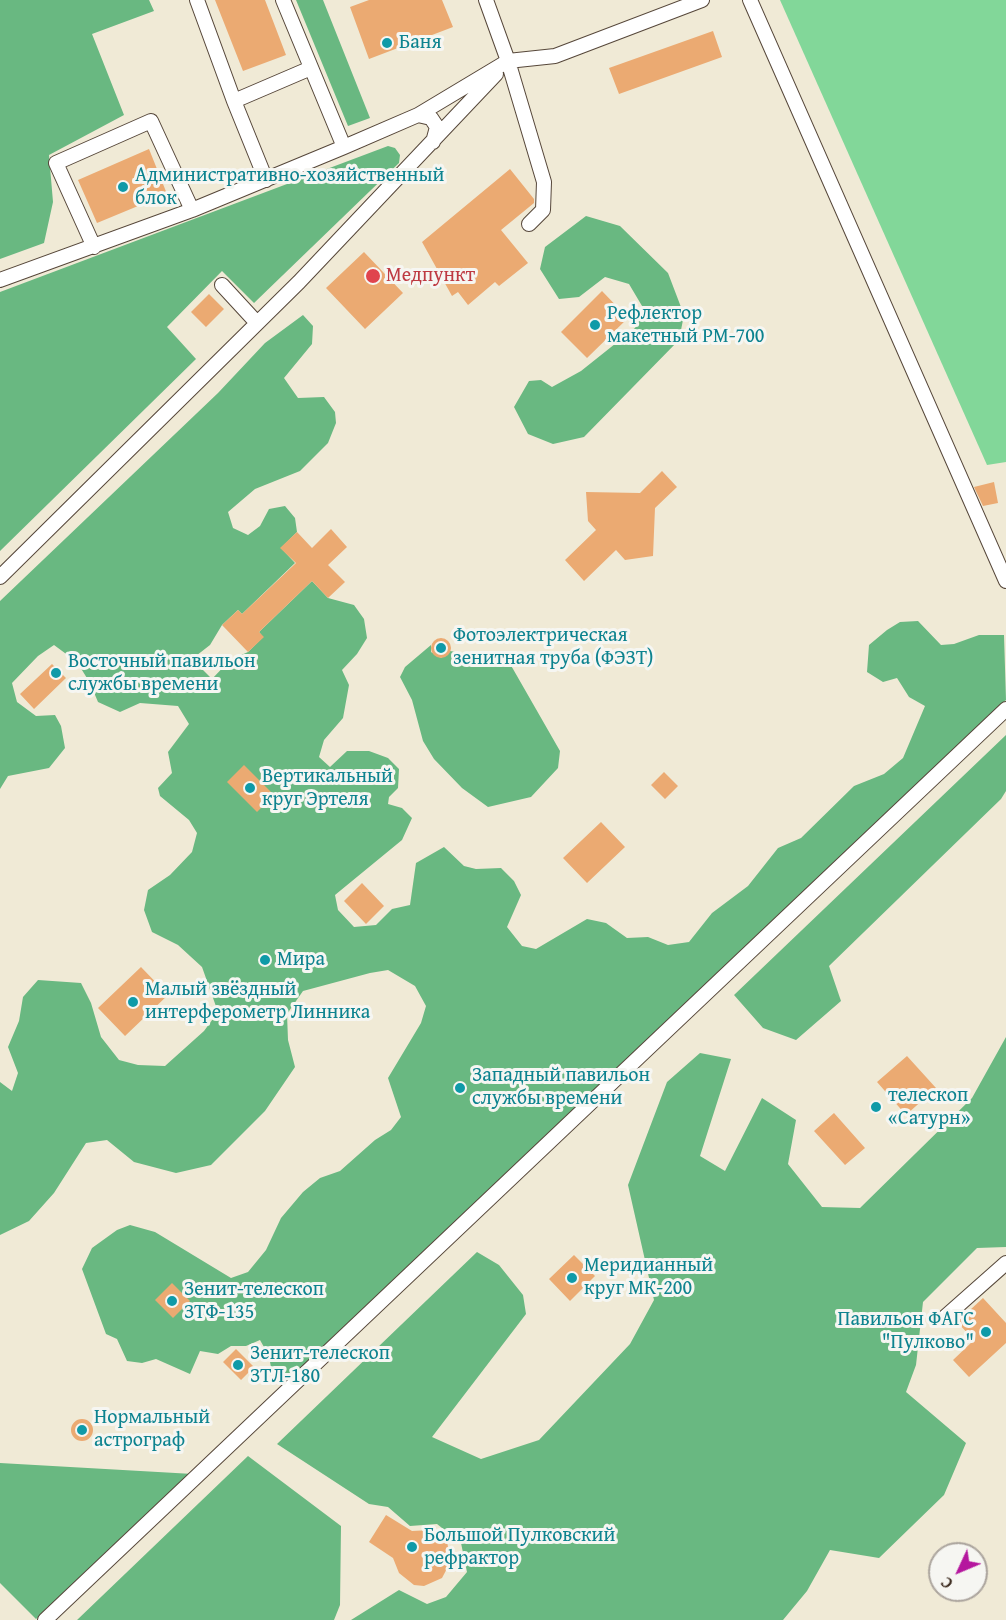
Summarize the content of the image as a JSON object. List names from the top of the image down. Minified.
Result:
{"places":["Баня","Административно-хозяйственный блок","Медпункт","Рефлектор макетный РМ-700","Фотоэлектрическая зенитная труба (ФЭЗТ)","Восточный павильон службы времени","Вертикальный круг Эртеля","Мира","Малый звёздный интерферометр Линника","Западный павильон службы времени","телескоп «Сатурн»","Меридианный круг МК-200","Зенит-телескоп ЗТФ-135","Павильон ФАГС \"Пулково\"","Зенит-телескоп ЗТЛ-180","Нормальный астрограф","Большой Пулковский рефрактор"],"north":"bottom left"}
